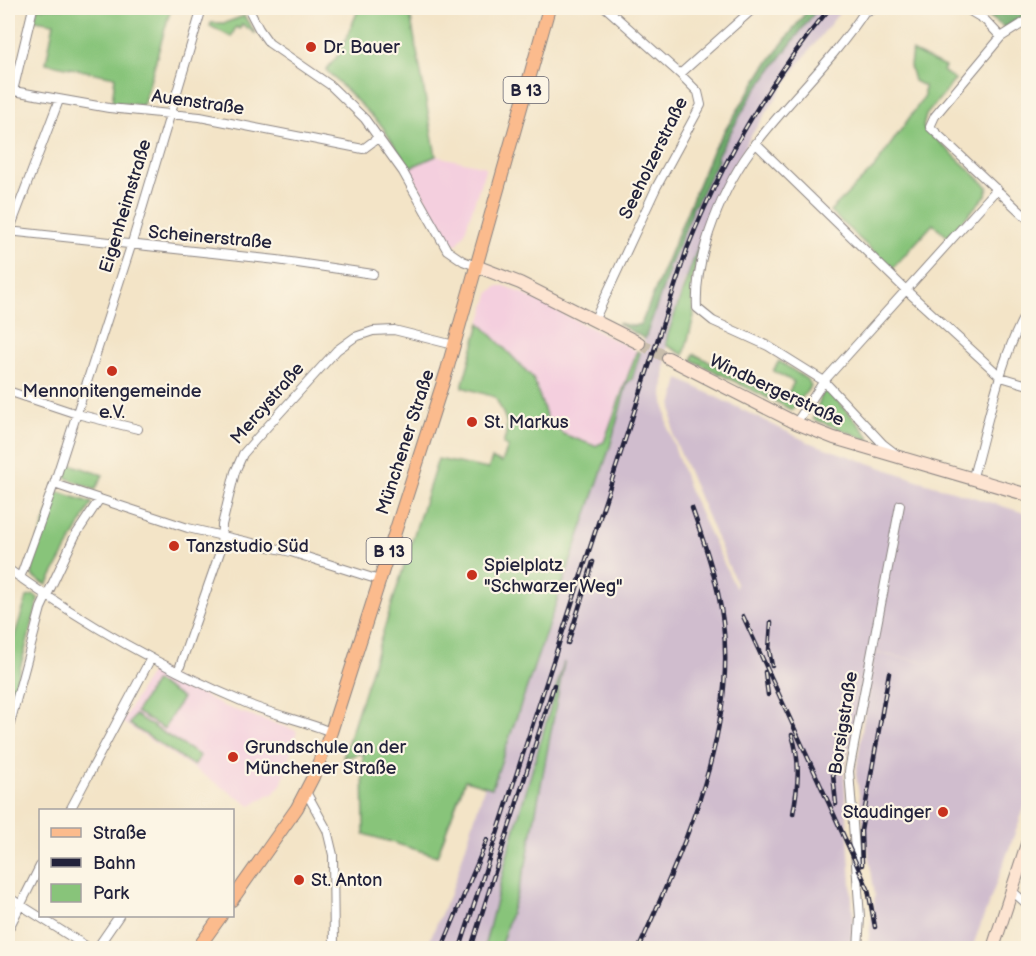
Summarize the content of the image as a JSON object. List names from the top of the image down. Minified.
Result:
{"streets":{"main road":["B 13","Münchener Straße"],"street":["Auenstraße","Seeholzerstraße","Eigenheimstraße","Scheinerstraße","Windbergerstraße","Mercystraße","Borsigstraße"]},"crossings":[["Auenstraße","Eigenheimstraße"],["Eigenheimstraße","Scheinerstraße"],["Mercystraße","Münchener Straße"]],"places":["Dr. Bauer","Mennonitengemeinde e.V.","St. Markus","Tanzstudio Süd","Spielplatz \"Schwarzer Weg\"","Grundschule an der Münchener Straße","Staudinger","St. Anton"],"legend":["Straße","Bahn","Park"]}
